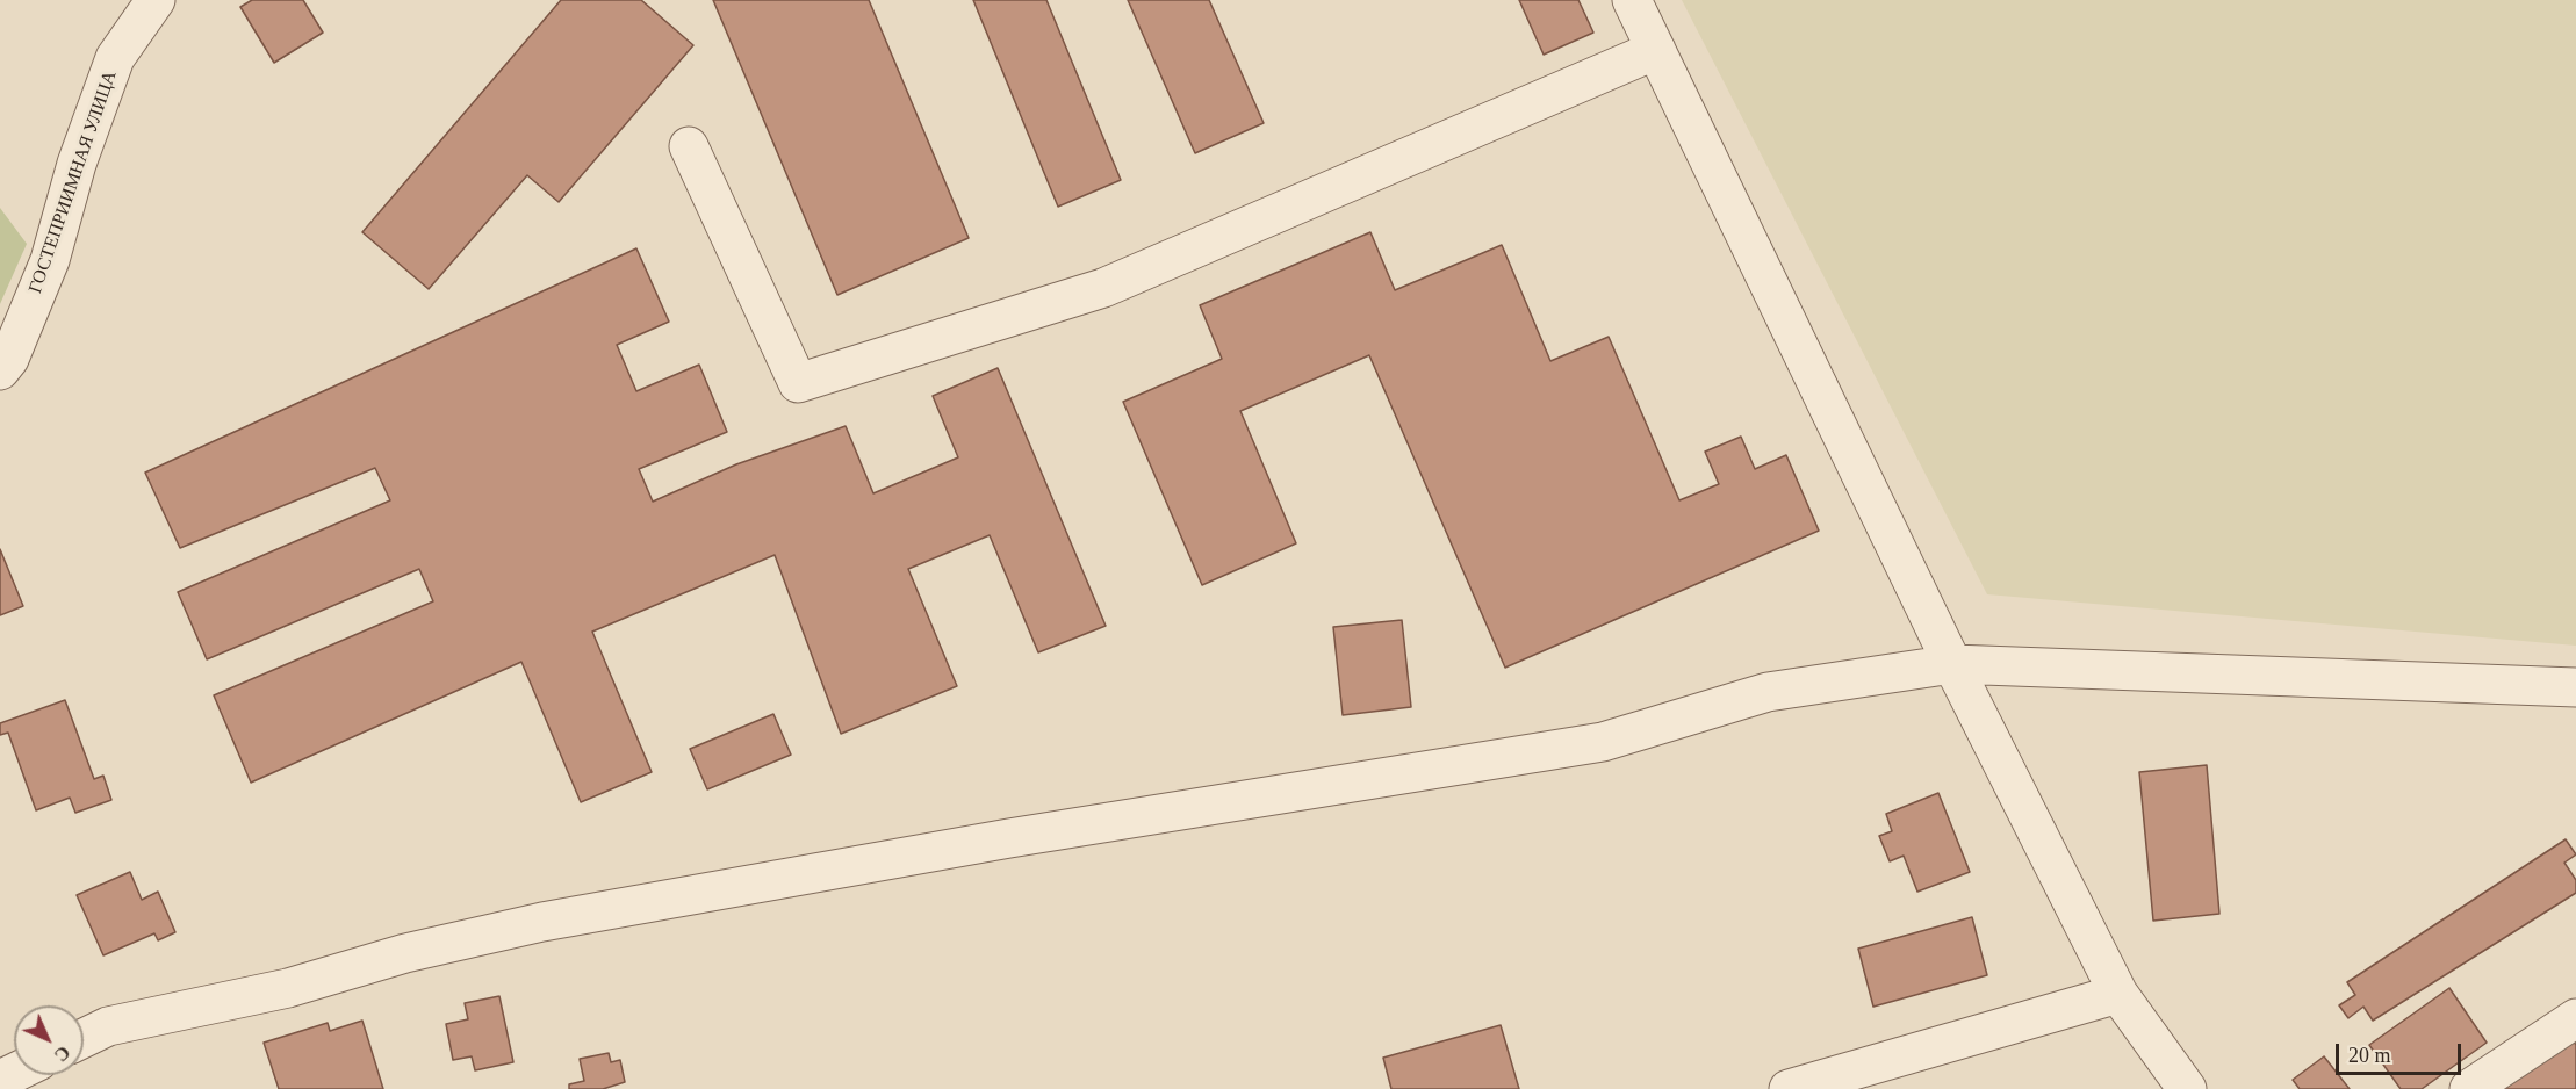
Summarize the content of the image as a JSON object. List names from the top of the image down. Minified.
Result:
{"streets":{"street":["ГОСТЕПРИИМНАЯ УЛИЦА"]},"scale_bar":"20 m","north":"bottom right"}
